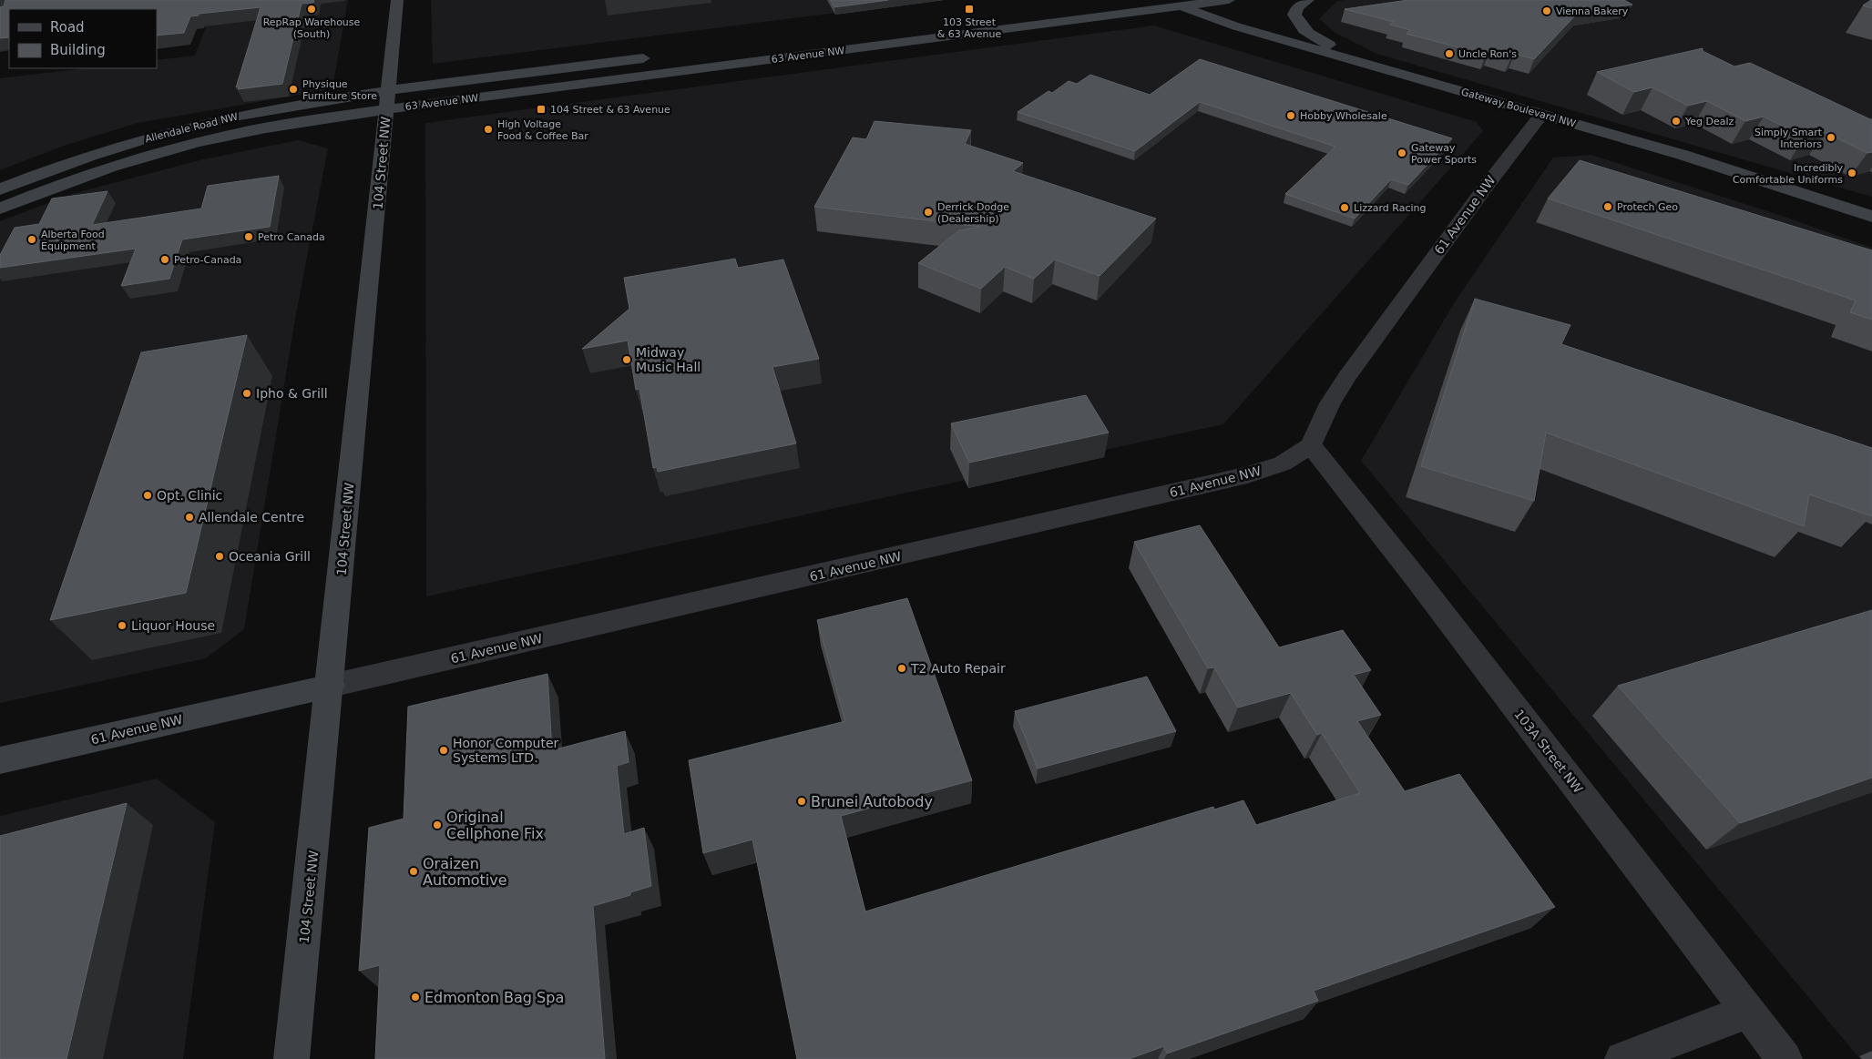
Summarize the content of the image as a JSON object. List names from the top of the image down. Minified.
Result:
{"streets":{"main road":["63 Avenue NW","Gateway Boulevard NW","Allendale Road NW","104 Street NW","61 Avenue NW"],"street":["103A Street NW"]},"crossings":[["63 Avenue NW","Gateway Boulevard NW"],["63 Avenue NW","Allendale Road NW"],["63 Avenue NW","104 Street NW"],["Gateway Boulevard NW","61 Avenue NW"],["Allendale Road NW","104 Street NW"],["104 Street NW","61 Avenue NW"],["61 Avenue NW","103A Street NW"]],"places":{"other":["RepRap Warehouse (South)","Vienna Bakery","Uncle Ron's","Physique Furniture Store","Hobby Wholesale","Yeg Dealz","High Voltage Food & Coffee Bar","Simply Smart Interiors","Gateway Power Sports","Incredibly Comfortable Uniforms","Protech Geo","Lizzard Racing","Derrick Dodge (Dealership)","Petro Canada","Alberta Food Equipment","Petro-Canada","Midway Music Hall","Ipho & Grill","Opt. Clinic","Allendale Centre","Oceania Grill","Liquor House","T2 Auto Repair","Honor Computer Systems LTD.","Brunei Autobody","Original Cellphone Fix","Oraizen Automotive","Edmonton Bag Spa"],"transit":["103 Street & 63 Avenue","104 Street & 63 Avenue"]},"legend":["Road","Building"]}
